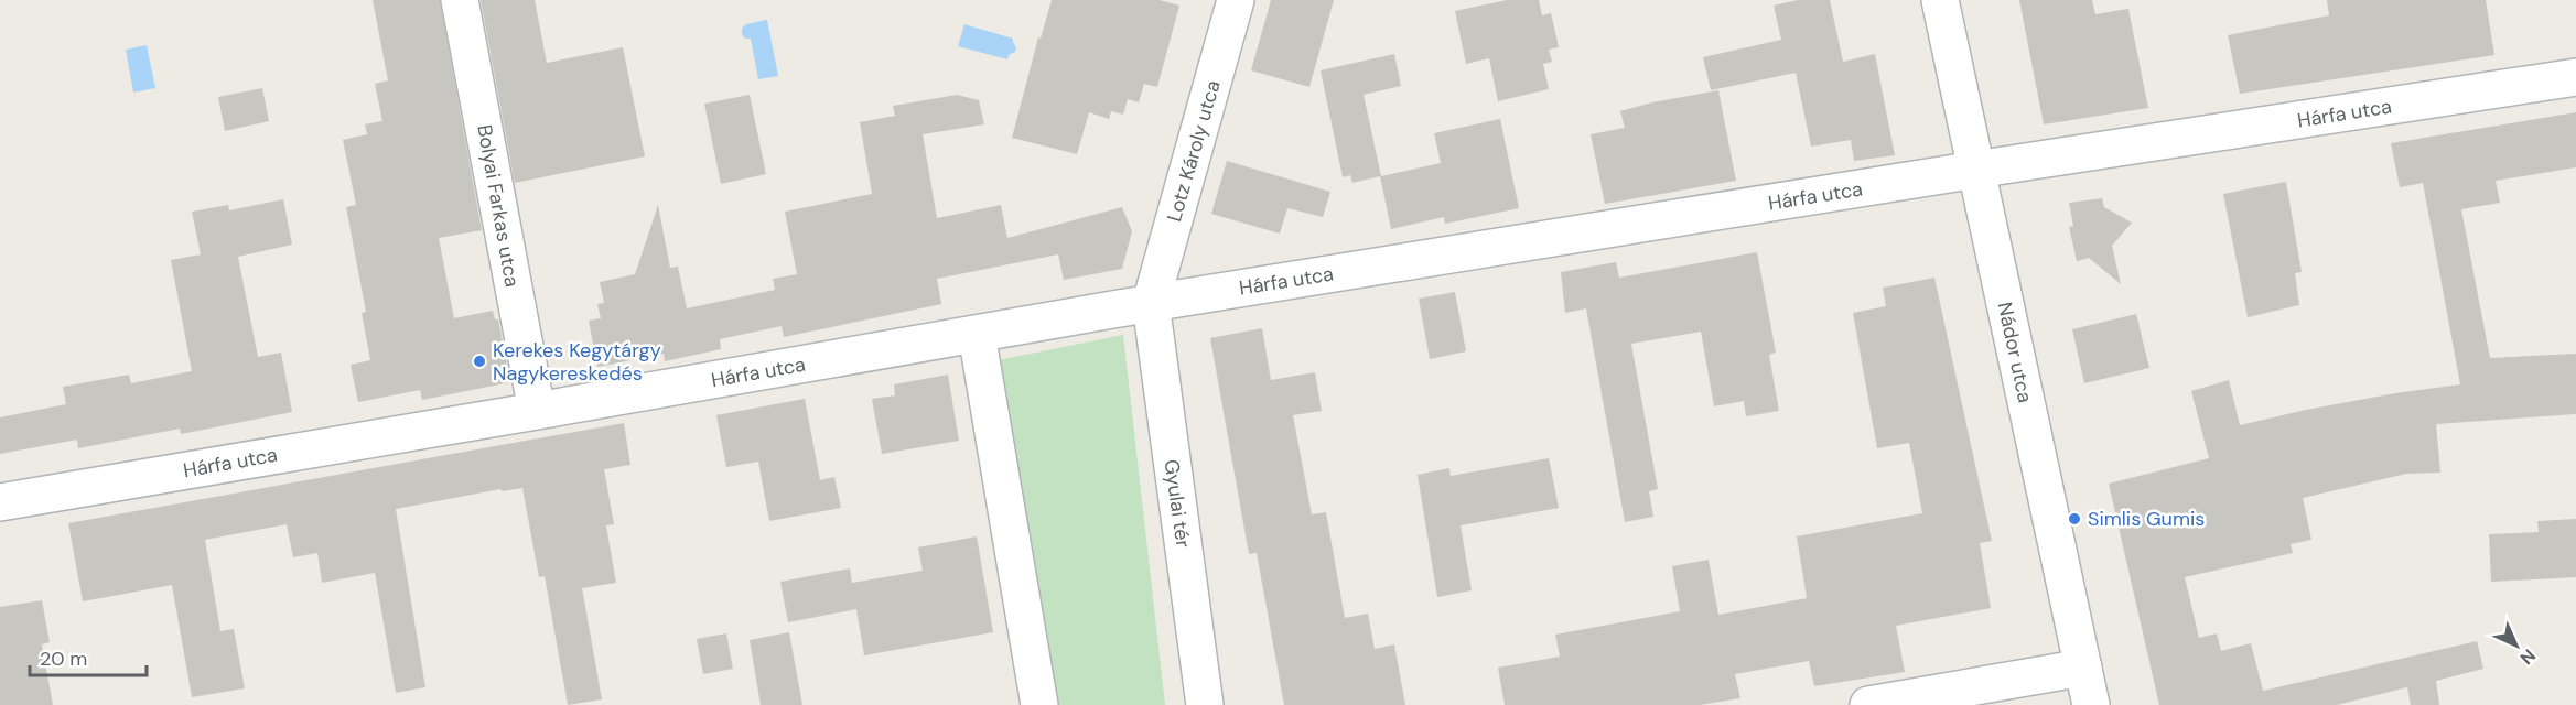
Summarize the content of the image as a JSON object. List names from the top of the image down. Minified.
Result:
{"streets":{"street":["Hárfa utca","Lotz Károly utca","Bolyai Farkas utca","Nádor utca","Gyulai tér"]},"crossings":[["Hárfa utca","Lotz Károly utca"],["Hárfa utca","Bolyai Farkas utca"],["Hárfa utca","Nádor utca"],["Hárfa utca","Gyulai tér"],["Lotz Károly utca","Gyulai tér"]],"places":["Kerekes Kegytárgy Nagykereskedés","Simlis Gumis"],"scale_bar":"20 m","north":"bottom right"}
